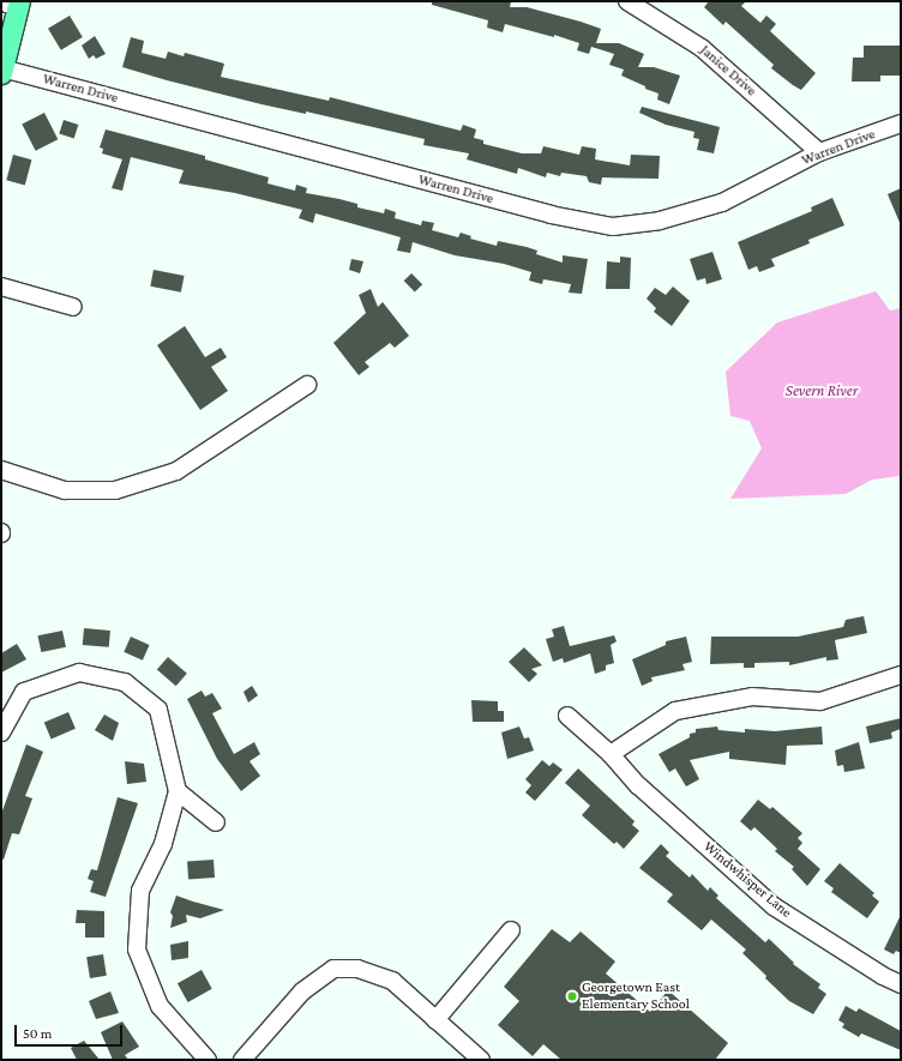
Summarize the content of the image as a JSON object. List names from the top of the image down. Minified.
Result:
{"streets":{"street":["Janice Drive","Warren Drive","Windwhisper Lane"]},"crossings":[["Janice Drive","Warren Drive"]],"water":["Severn River"],"places":["Georgetown East Elementary School"],"scale_bar":"50 m"}
